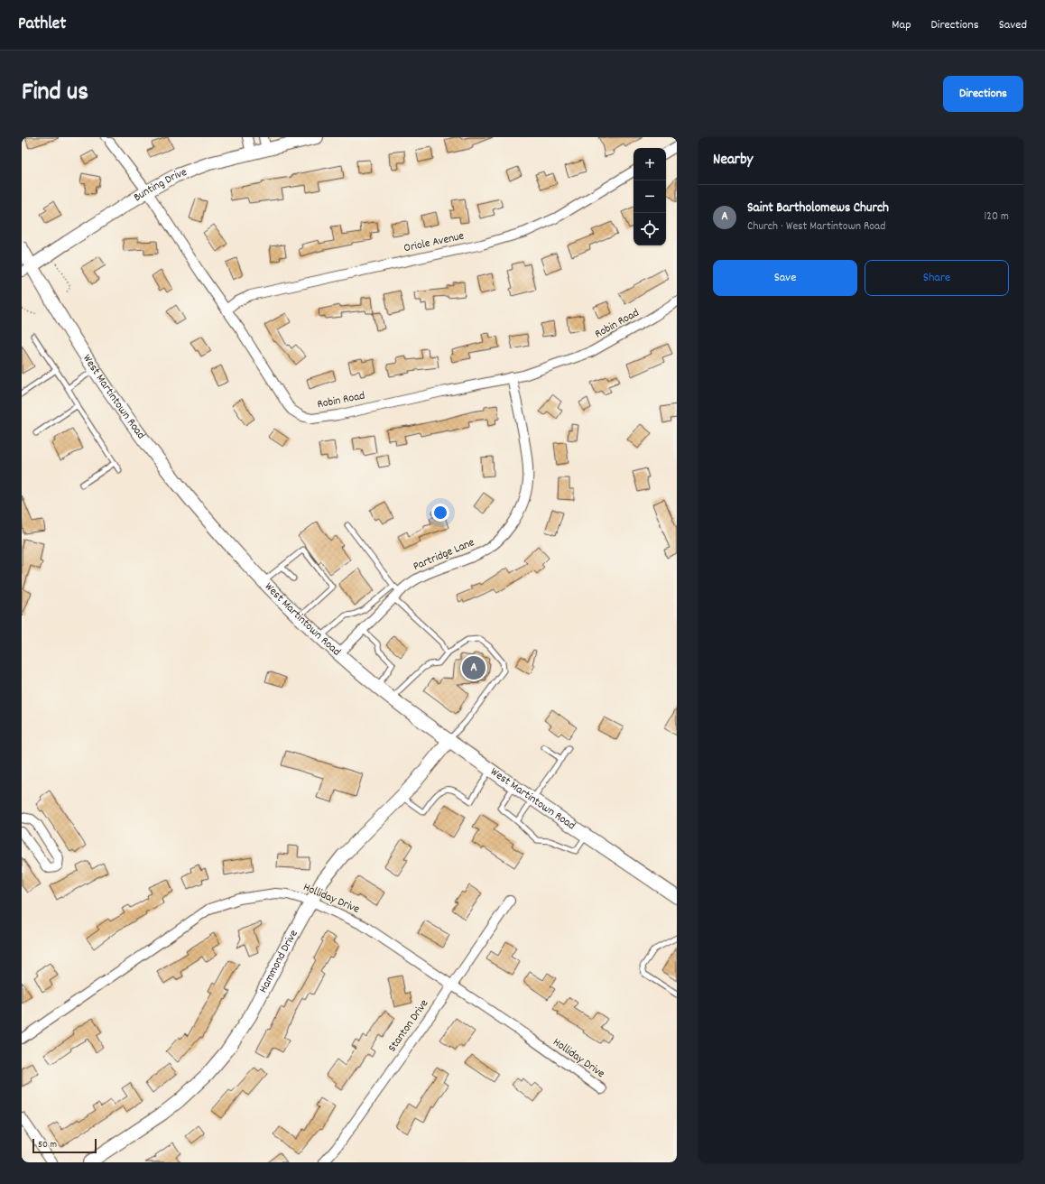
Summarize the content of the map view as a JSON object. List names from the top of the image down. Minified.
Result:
{"streets":{"main road":["Bunting Drive","West Martintown Road","Hammond Drive"],"street":["Oriole Avenue","Robin Road","Partridge Lane","Holliday Drive","Stanton Drive"]},"crossings":[["Bunting Drive","Robin Road"],["Bunting Drive","West Martintown Road"],["Oriole Avenue","Robin Road"],["Robin Road","Partridge Lane"],["West Martintown Road","Partridge Lane"],["West Martintown Road","Hammond Drive"],["Holliday Drive","Hammond Drive"],["Holliday Drive","Stanton Drive"]],"scale_bar":"50 m","page":{"header":"Pathlet","nav":["Map","Directions","Saved"],"title":"Find us","buttons":["Directions",["Save","Share"]],"heading":"Nearby","map_buttons":["+","−"],"list":[{"mark":"A","name":"Saint Bartholomews Church","note":"Church · West Martintown Road","value":"120 m"}],"pins":"A","scale":"50 m"}}
